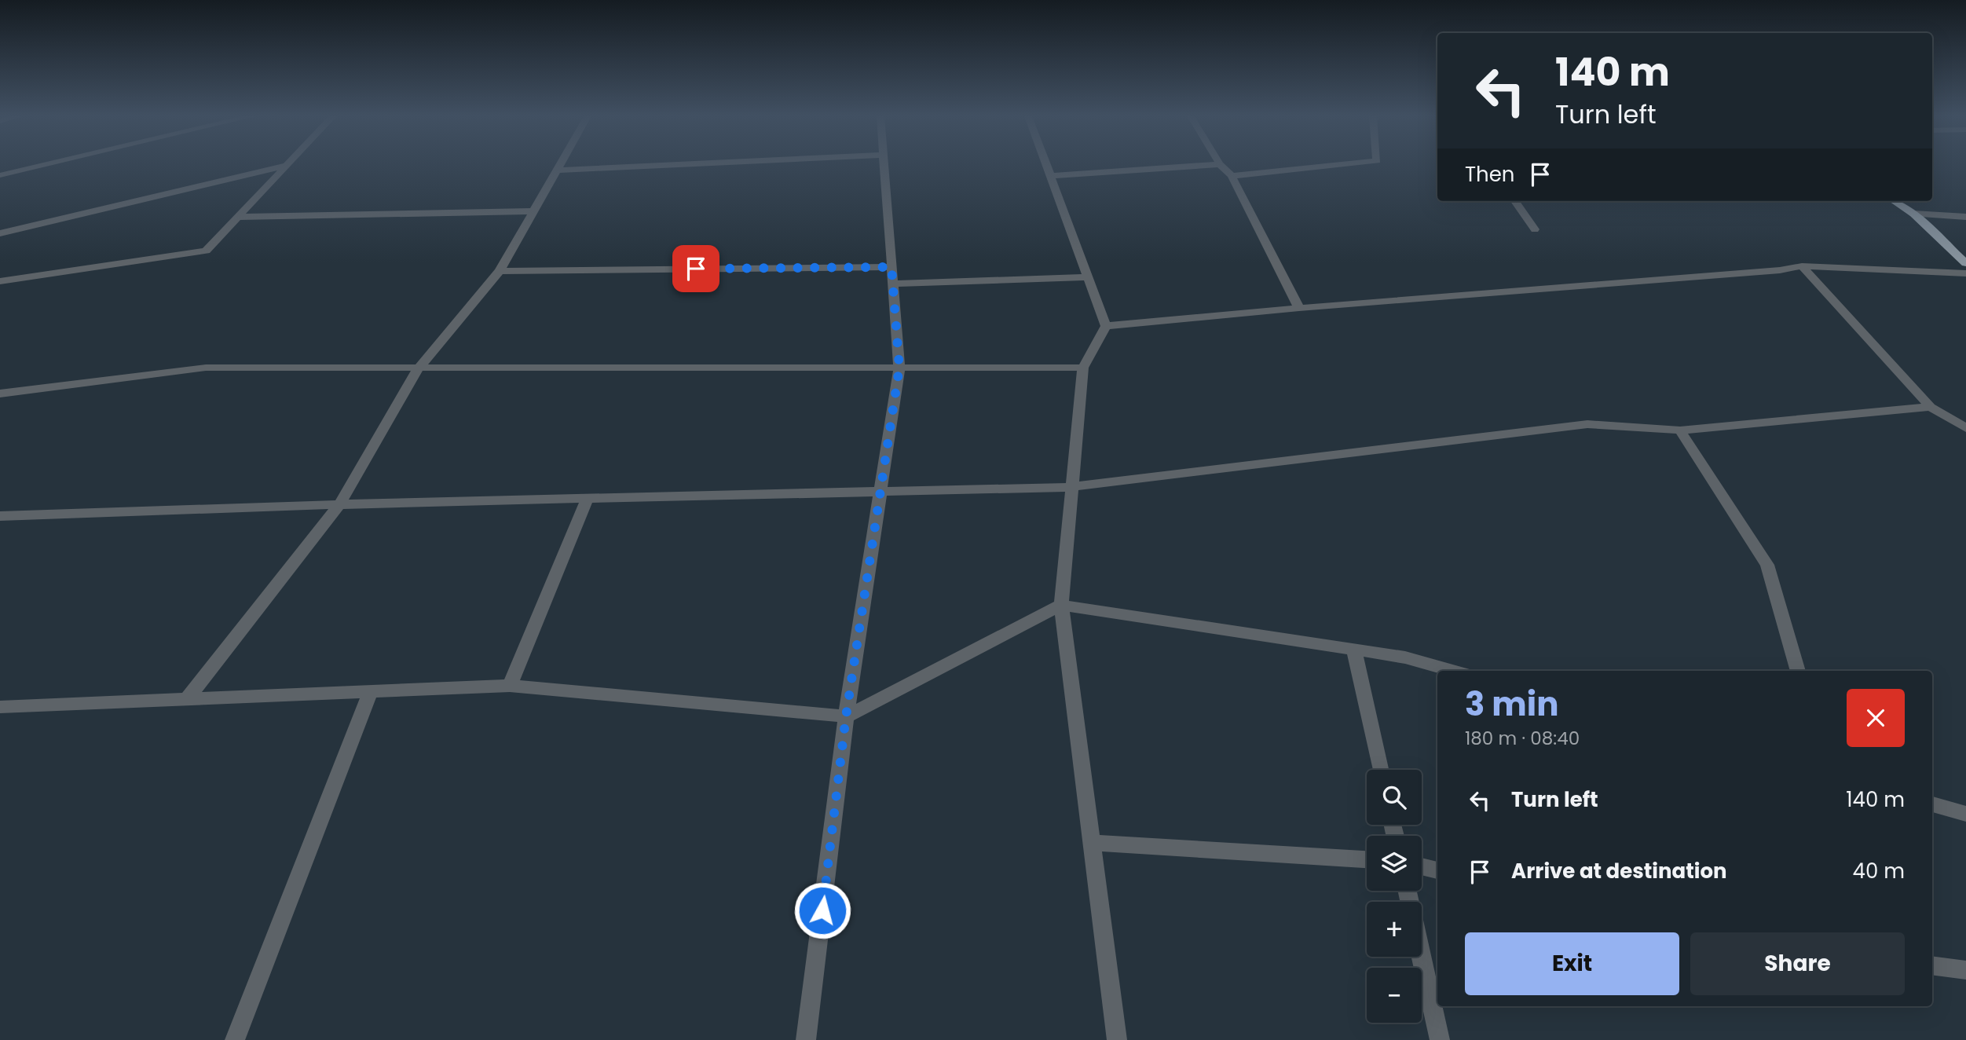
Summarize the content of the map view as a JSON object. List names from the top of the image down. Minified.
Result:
{"page":{"turn":["140 m","Turn left"],"then":"Then","heading":["3 min","180 m · 08:40"],"list":[{"name":"Turn left","value":"140 m"},{"name":"Arrive at destination","value":"40 m"}],"map_buttons":["+","−"],"buttons":["Exit","Share"]}}
